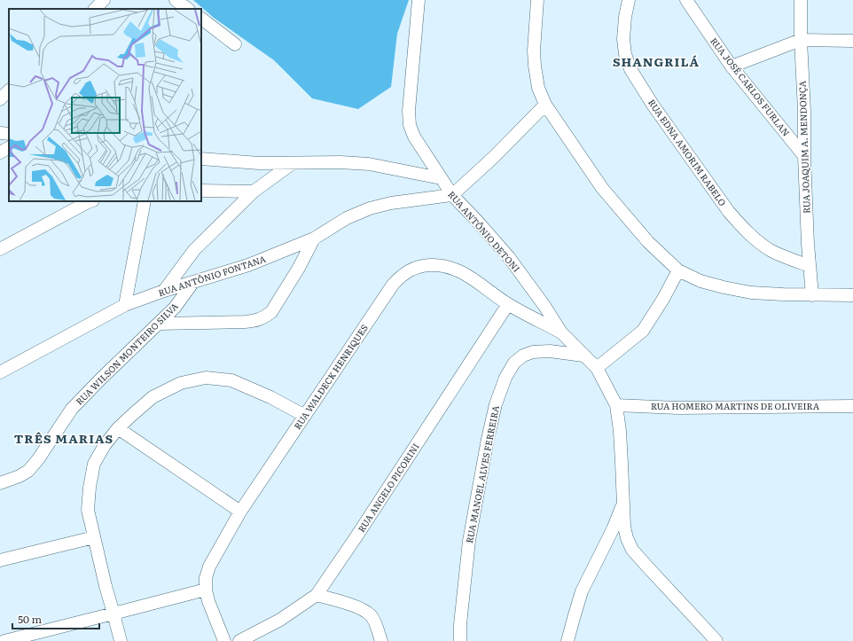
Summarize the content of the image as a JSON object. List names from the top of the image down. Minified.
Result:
{"streets":{"street":["RUA JOSÉ CARLOS FURLAN","RUA JOAQUIM A. MENDONÇA","RUA EDNA AMORIM RABELO","RUA ANTÔNIO DETONI","RUA ANTÔNIO FONTANA","RUA WILSON MONTEIRO SILVA","RUA WALDECK HENRIQUES","RUA HOMERO MARTINS DE OLIVEIRA","RUA MANOEL ALVES FERREIRA","RUA ANGELO PICORINI"]},"crossings":[["RUA JOSÉ CARLOS FURLAN","RUA JOAQUIM A. MENDONÇA"],["RUA JOAQUIM A. MENDONÇA","RUA EDNA AMORIM RABELO"],["RUA ANTÔNIO DETONI","RUA ANTÔNIO FONTANA"],["RUA ANTÔNIO DETONI","RUA WALDECK HENRIQUES"],["RUA ANTÔNIO FONTANA","RUA WILSON MONTEIRO SILVA"],["RUA WALDECK HENRIQUES","RUA ANGELO PICORINI"]],"districts":["SHANGRILÁ","TRÊS MARIAS"],"scale_bar":"50 m"}
